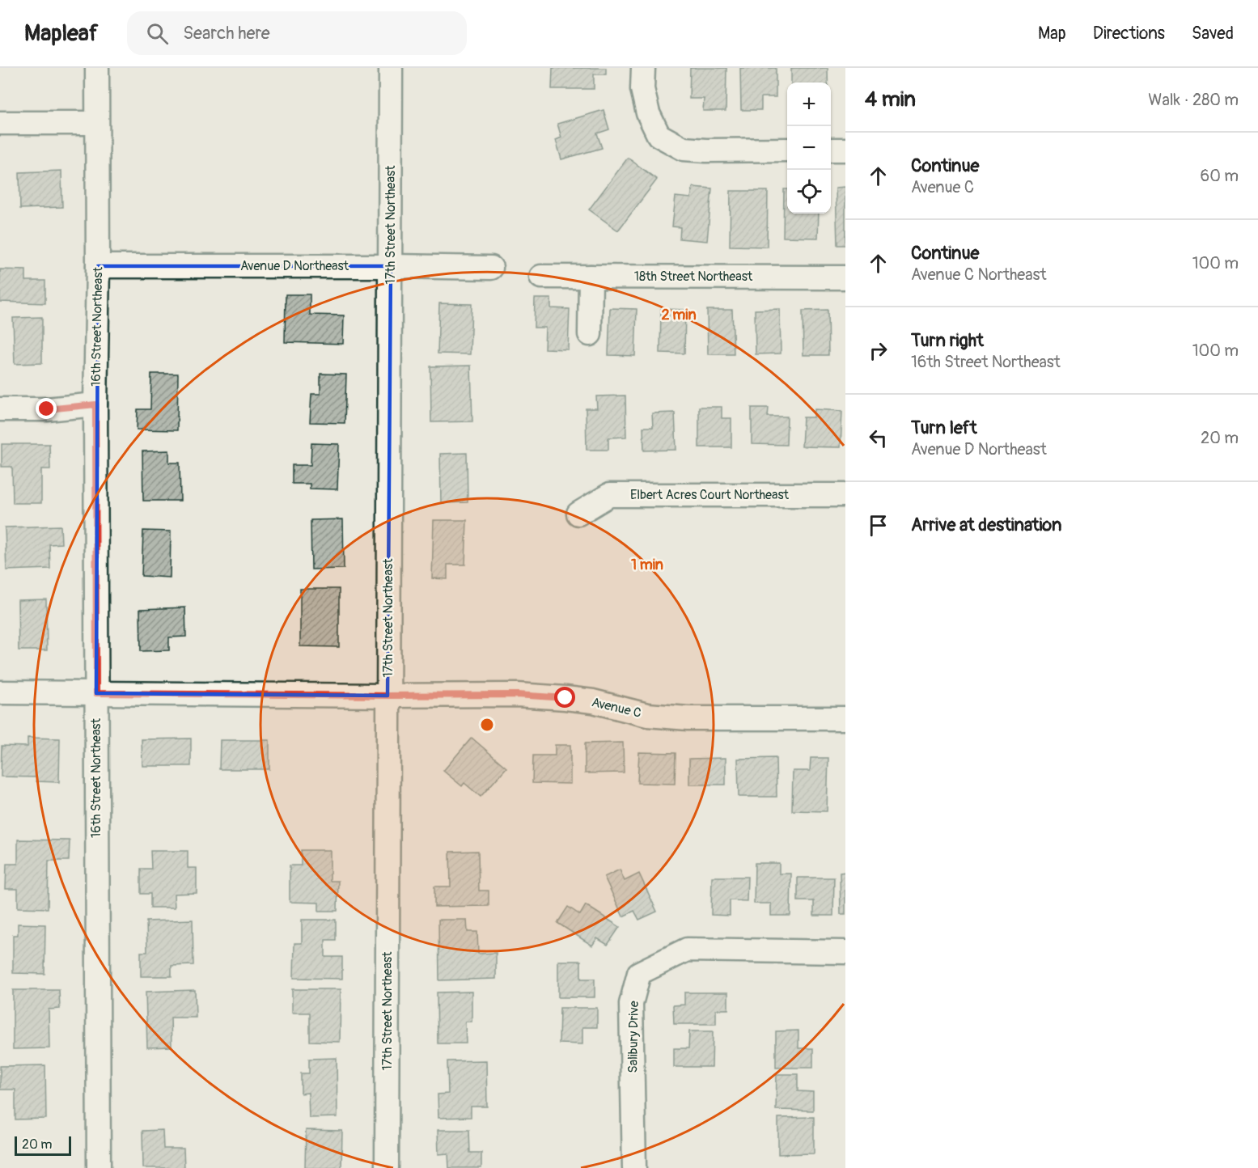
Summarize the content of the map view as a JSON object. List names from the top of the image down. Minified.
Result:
{"streets":{"street":["17th Street Northeast","Avenue D Northeast","18th Street Northeast","16th Street Northeast","Elbert Acres Court Northeast","Avenue C","Salibury Drive"]},"crossings":[["17th Street Northeast","Avenue D Northeast"],["17th Street Northeast","Avenue C"],["Avenue D Northeast","16th Street Northeast"],["16th Street Northeast","Avenue C"]],"scale_bar":"20 m","page":{"header":"Mapleaf","search":"Search here","nav":["Map","Directions","Saved"],"heading":["4 min","Walk · 280 m"],"map_buttons":["+","−"],"list":[["Continue","Avenue C","60 m"],["Continue","Avenue C Northeast","100 m"],["Turn right","16th Street Northeast","100 m"],["Turn left","Avenue D Northeast","20 m"],"Arrive at destination"],"scale":"20 m"},"rings":["2 min","1 min"]}
